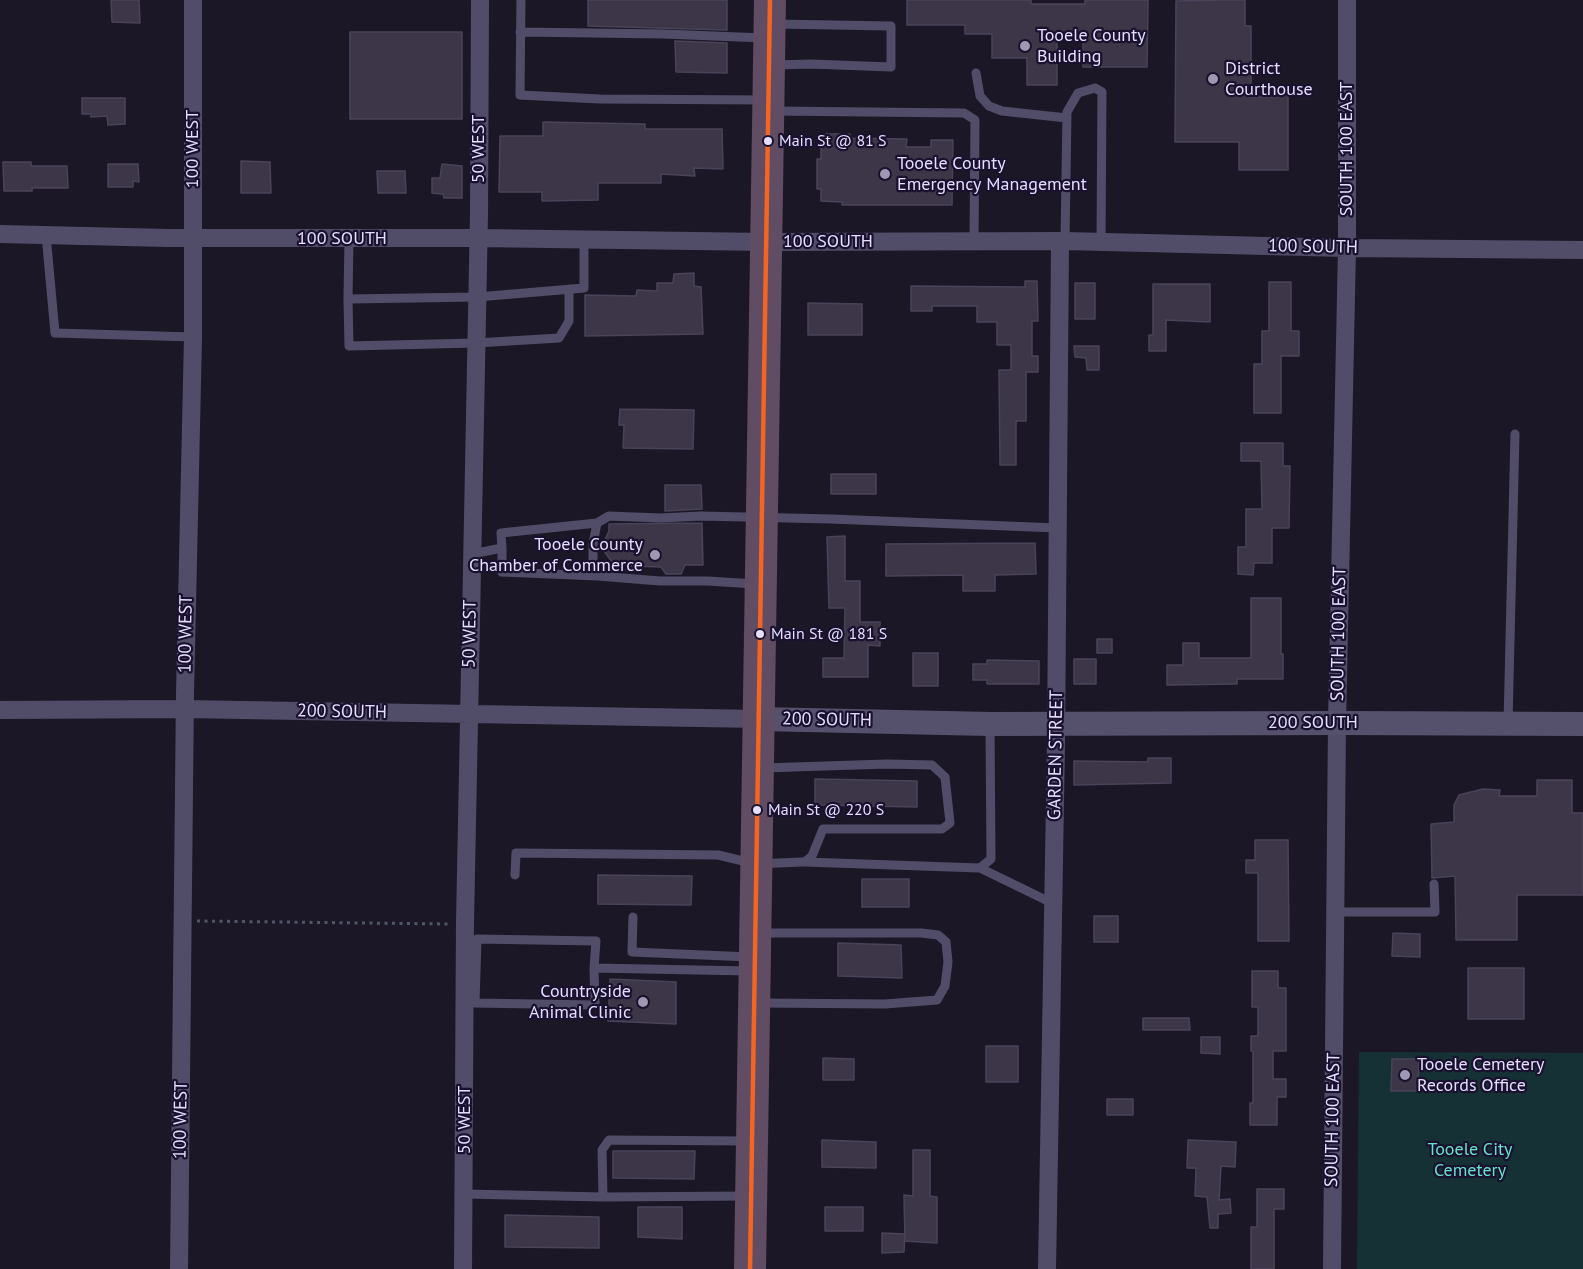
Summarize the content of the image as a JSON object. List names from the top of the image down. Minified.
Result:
{"streets":{"street":["100 WEST","50 WEST","SOUTH 100 EAST","100 SOUTH","200 SOUTH","GARDEN STREET"]},"crossings":[["100 WEST","100 SOUTH"],["100 WEST","200 SOUTH"],["50 WEST","100 SOUTH"],["50 WEST","200 SOUTH"],["SOUTH 100 EAST","100 SOUTH"],["SOUTH 100 EAST","200 SOUTH"],["100 SOUTH","GARDEN STREET"],["200 SOUTH","GARDEN STREET"]],"parks":["Tooele City Cemetery"],"places":["Tooele County Building","District Courthouse","Main St @ 81 S","Tooele County Emergency Management","Tooele County Chamber of Commerce","Main St @ 181 S","Main St @ 220 S","Countryside Animal Clinic","Tooele Cemetery Records Office"]}
